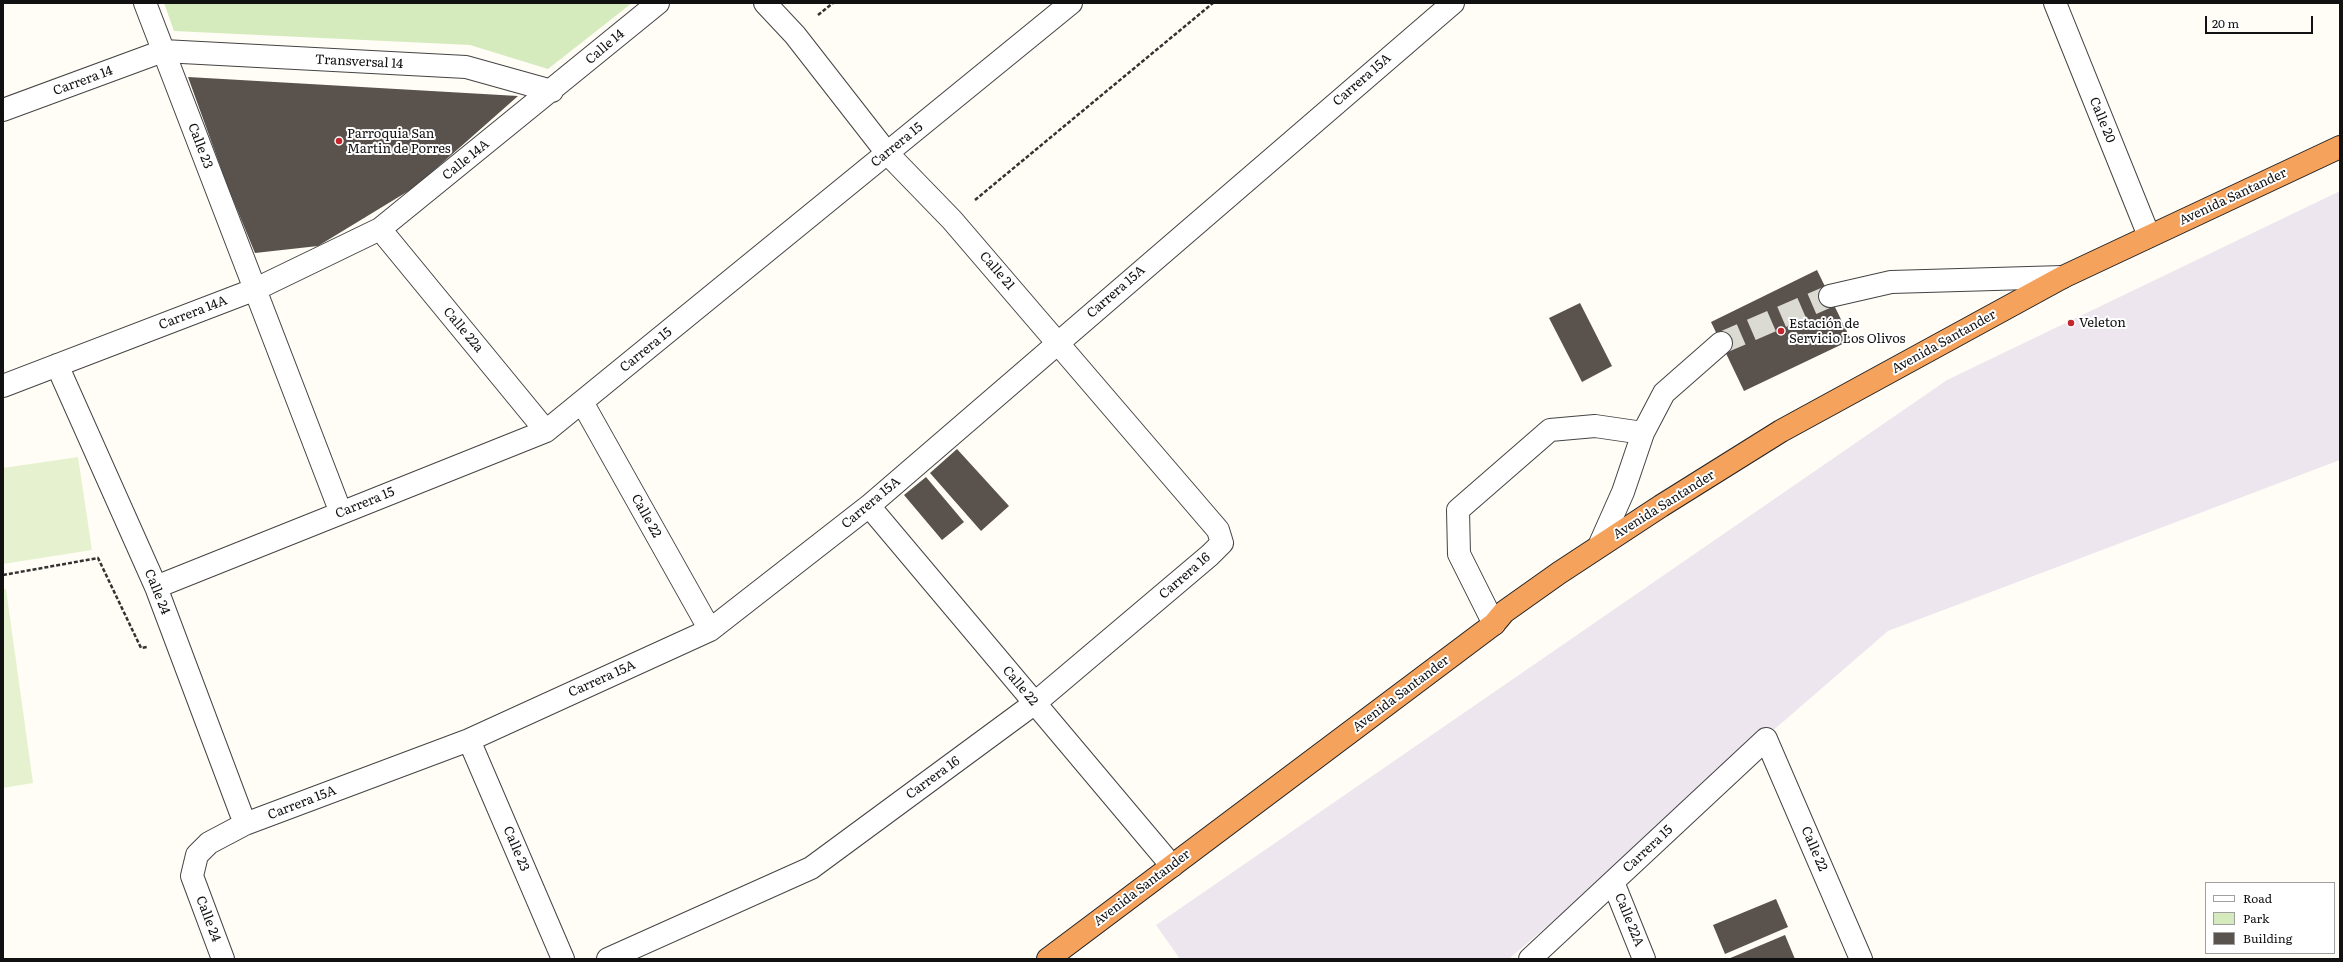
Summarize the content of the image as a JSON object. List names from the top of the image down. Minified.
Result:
{"streets":{"highway":["Avenida Santander"],"street":["Calle 14","Transversal 14","Carrera 15A","Carrera 14","Calle 20","Carrera 15","Calle 23","Calle 14A","Calle 21","Carrera 14A","Calle 22a","Calle 22","Carrera 16","Calle 24","Calle 22A"]},"crossings":[["Calle 14","Transversal 14"],["Calle 14","Calle 14A"],["Transversal 14","Carrera 14"],["Transversal 14","Calle 23"],["Transversal 14","Calle 14A"],["Carrera 15A","Calle 23"],["Carrera 15A","Calle 21"],["Carrera 15A","Calle 22"],["Carrera 15A","Calle 24"],["Carrera 14","Calle 23"],["Calle 20","Avenida Santander"],["Carrera 15","Calle 21"],["Carrera 15","Calle 22a"],["Carrera 15","Calle 22"],["Carrera 15","Calle 24"],["Carrera 15","Calle 22A"],["Calle 23","Carrera 14A"],["Calle 14A","Carrera 14A"],["Calle 14A","Calle 22a"],["Avenida Santander","Calle 22"],["Calle 21","Carrera 16"],["Carrera 14A","Calle 22a"],["Carrera 14A","Calle 24"],["Calle 22","Carrera 16"]],"places":["Parroquia San Martin de Porres","Veleton","Estación de Servicio Los Olivos"],"legend":["Road","Park","Building"],"scale_bar":"20 m"}
